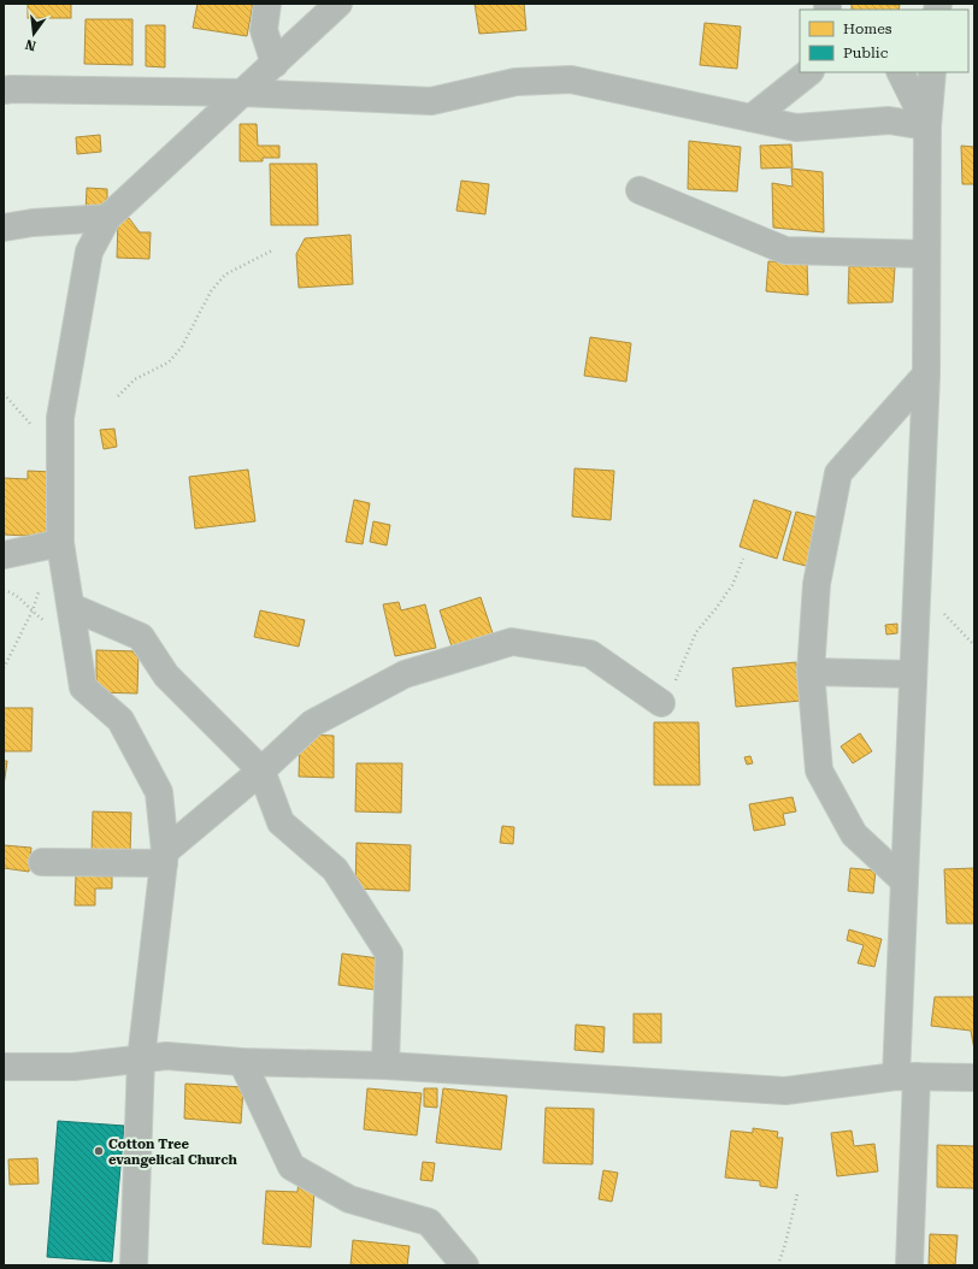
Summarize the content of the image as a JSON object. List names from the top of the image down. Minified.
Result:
{"places":["Cotton Tree evangelical Church"],"legend":["Homes","Public"],"north":"bottom"}
